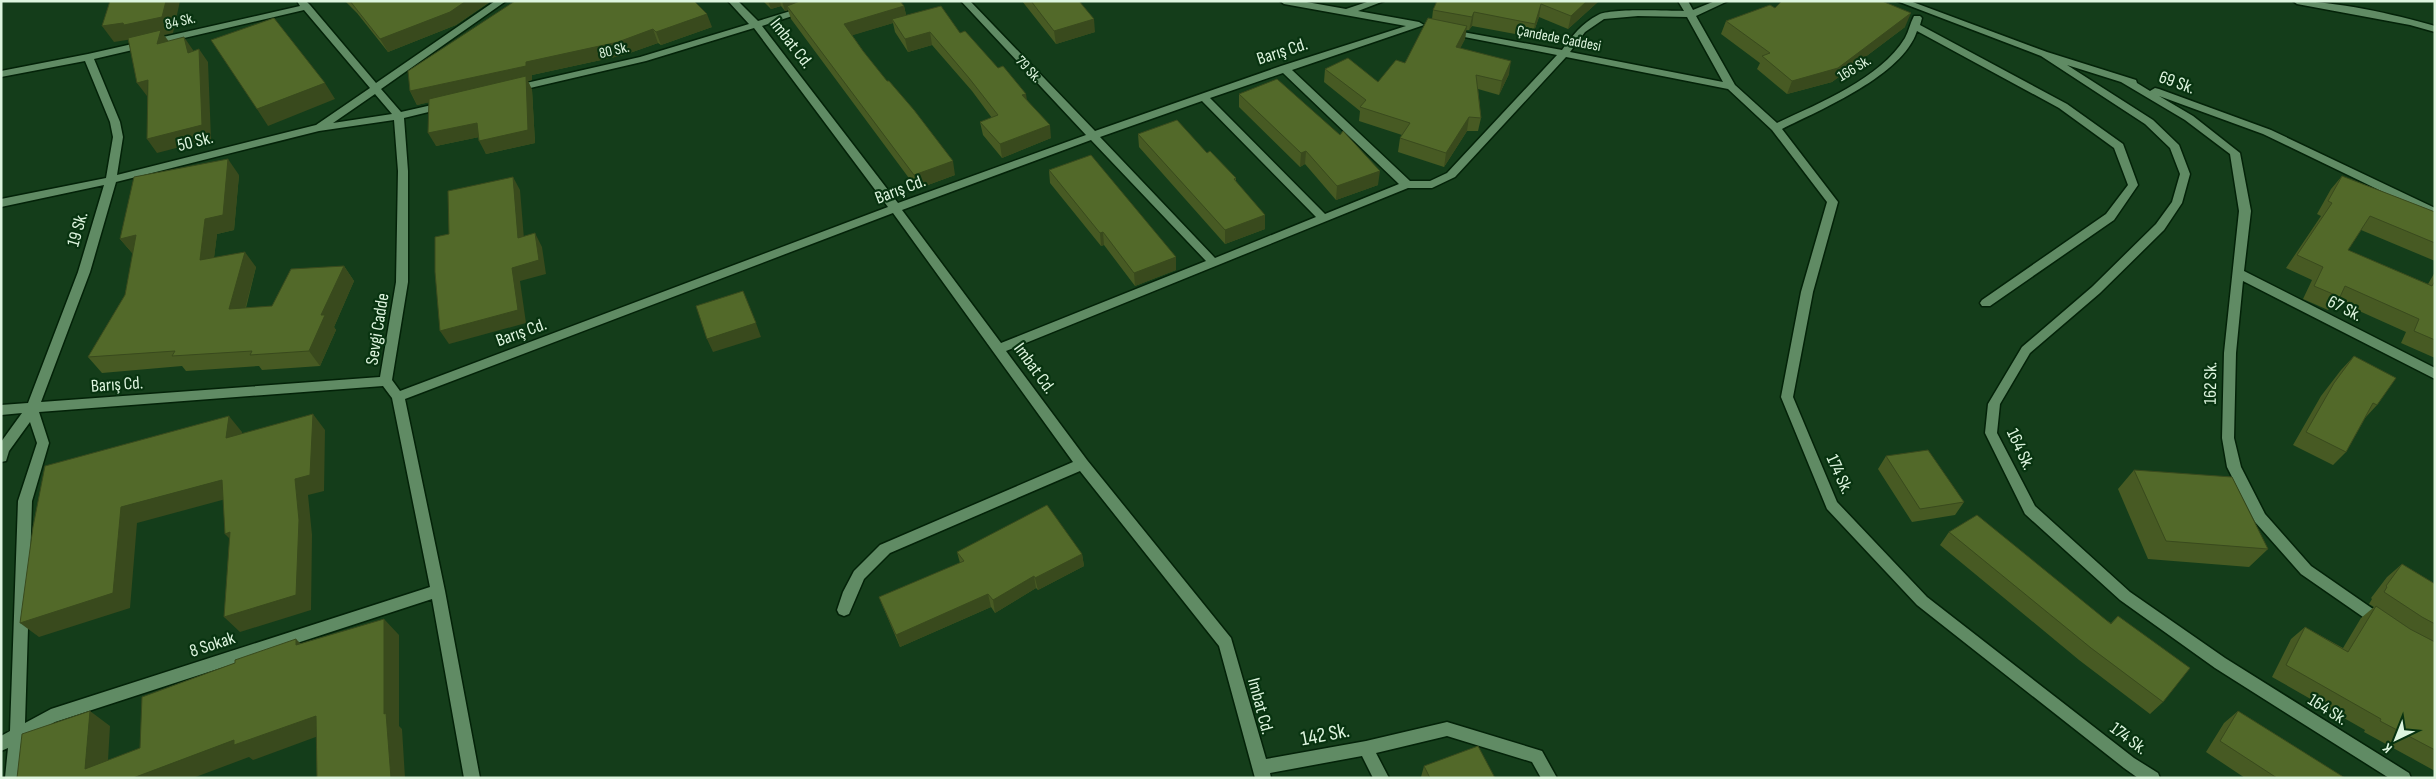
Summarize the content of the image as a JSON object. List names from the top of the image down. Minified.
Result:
{"streets":{"street":["84 Sk.","Çandede Caddesi","Imbat Cd.","80 Sk.","Barış Cd.","166 Sk.","79 Sk.","69 Sk.","50 Sk.","19 Sk.","67 Sk.","Sevgi Cadde","162 Sk.","164 Sk.","174 Sk.","8 Sokak","142 Sk."]},"crossings":[["84 Sk.","19 Sk."],["Çandede Caddesi","Barış Cd."],["Çandede Caddesi","174 Sk."],["Imbat Cd.","80 Sk."],["Imbat Cd.","Barış Cd."],["Imbat Cd.","142 Sk."],["Barış Cd.","79 Sk."],["Barış Cd.","19 Sk."],["Barış Cd.","Sevgi Cadde"],["166 Sk.","69 Sk."],["166 Sk.","174 Sk."],["69 Sk.","162 Sk."],["69 Sk.","164 Sk."],["50 Sk.","19 Sk."],["50 Sk.","Sevgi Cadde"],["67 Sk.","162 Sk."],["Sevgi Cadde","8 Sokak"]],"north":"bottom left"}
